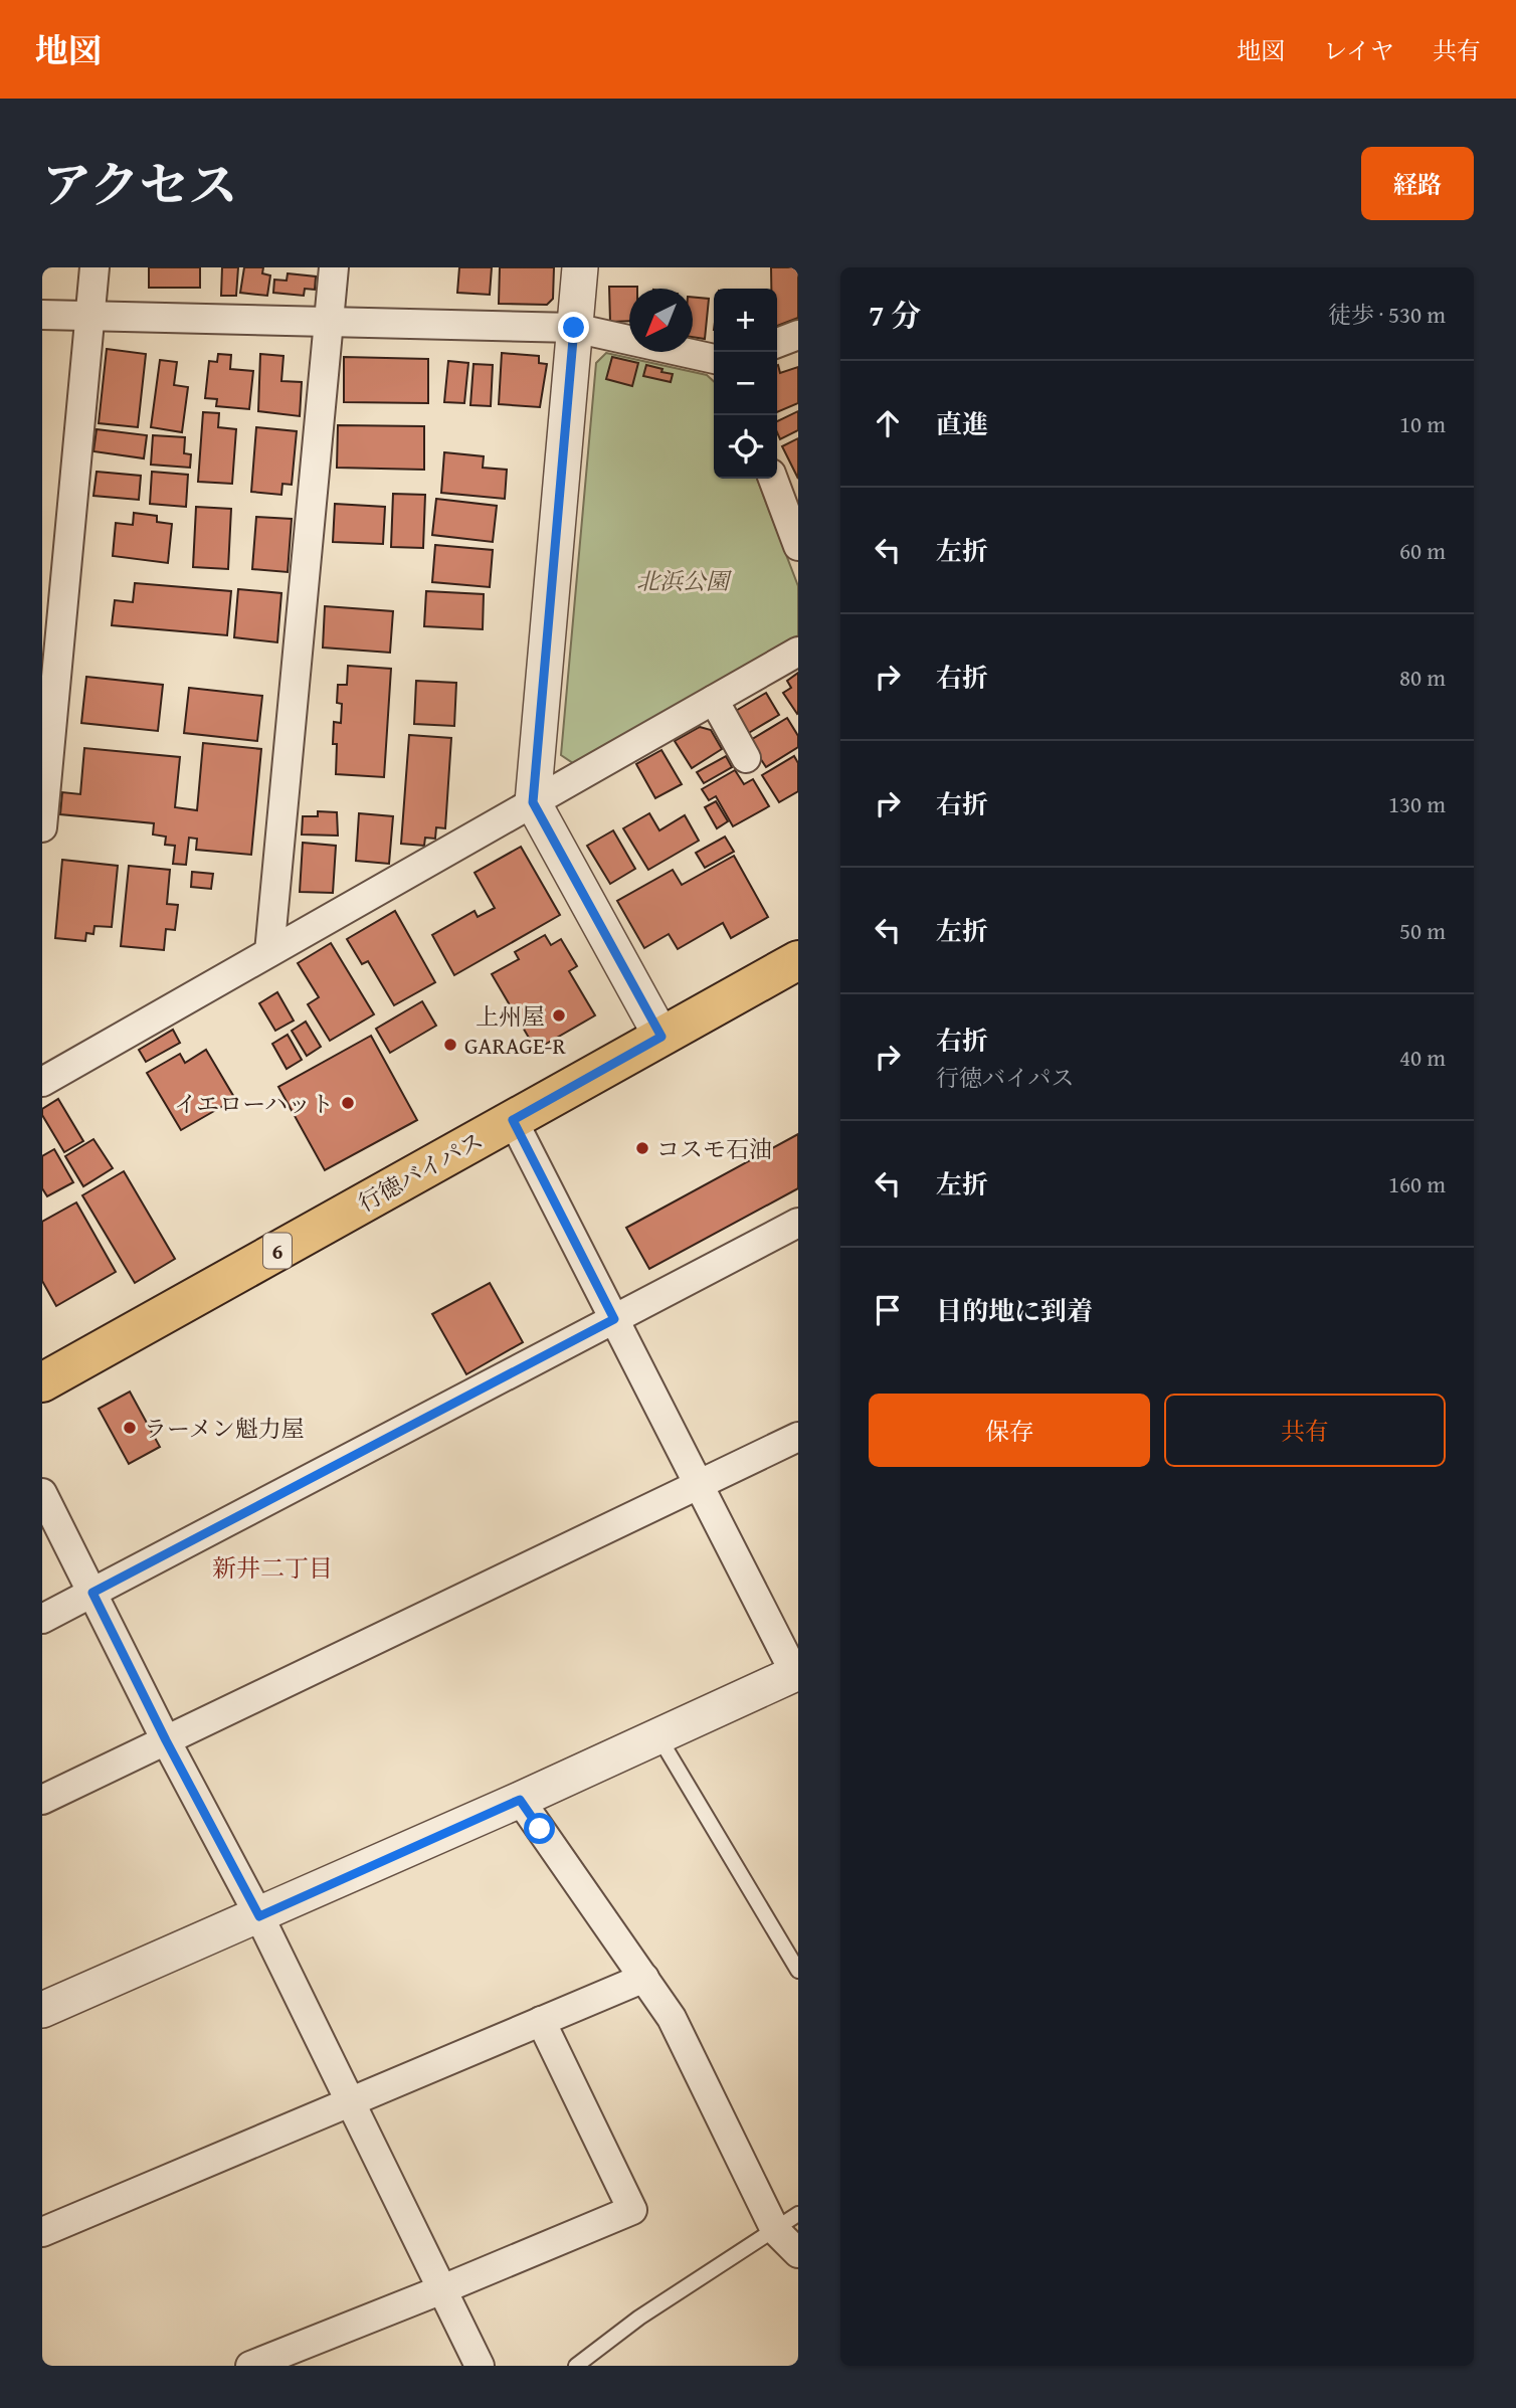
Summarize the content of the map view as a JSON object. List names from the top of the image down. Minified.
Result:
{"streets":{"main road":["行徳バイパス","6"]},"districts":["新井二丁目"],"parks":["北浜公園"],"places":["上州屋","GARAGE-R","イエローハット","コスモ石油","ラーメン魁力屋"],"north":"bottom left","page":{"header":"地図","nav":["地図","レイヤ","共有"],"title":"アクセス","buttons":["経路",["保存","共有"]],"heading":["7 分","徒歩 · 530 m"],"map_buttons":["+","−"],"list":[["直進","10 m"],["左折","60 m"],["右折","80 m"],["右折","130 m"],["左折","50 m"],["右折","行徳バイパス","40 m"],["左折","160 m"],"目的地に到着"]}}
